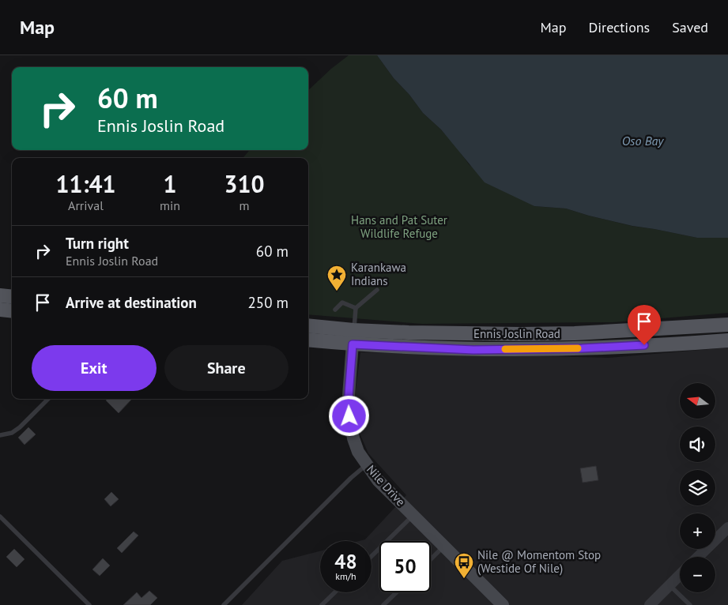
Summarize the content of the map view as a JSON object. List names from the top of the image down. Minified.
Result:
{"streets":{"main road":["Ennis Joslin Road","Nile Drive"]},"crossings":[["Ennis Joslin Road","Nile Drive"]],"water":["Oso Bay"],"parks":["Hans and Pat Suter Wildlife Refuge"],"places":{"place":["Karankawa Indians"],"bus stop":["Nile @ Momentom Stop (Westide Of Nile)"]},"north":"left","page":{"header":"Map","nav":["Map","Directions","Saved"],"turn":["60 m","Ennis Joslin Road"],"eta":["11:41","Arrival","1","min","310","m"],"list":[{"name":"Turn right","note":"Ennis Joslin Road","value":"60 m"},{"name":"Arrive at destination","value":"250 m"}],"buttons":["Exit","Share"],"map_buttons":["+","−"],"speed":"48 km/h","limit":"50"}}
